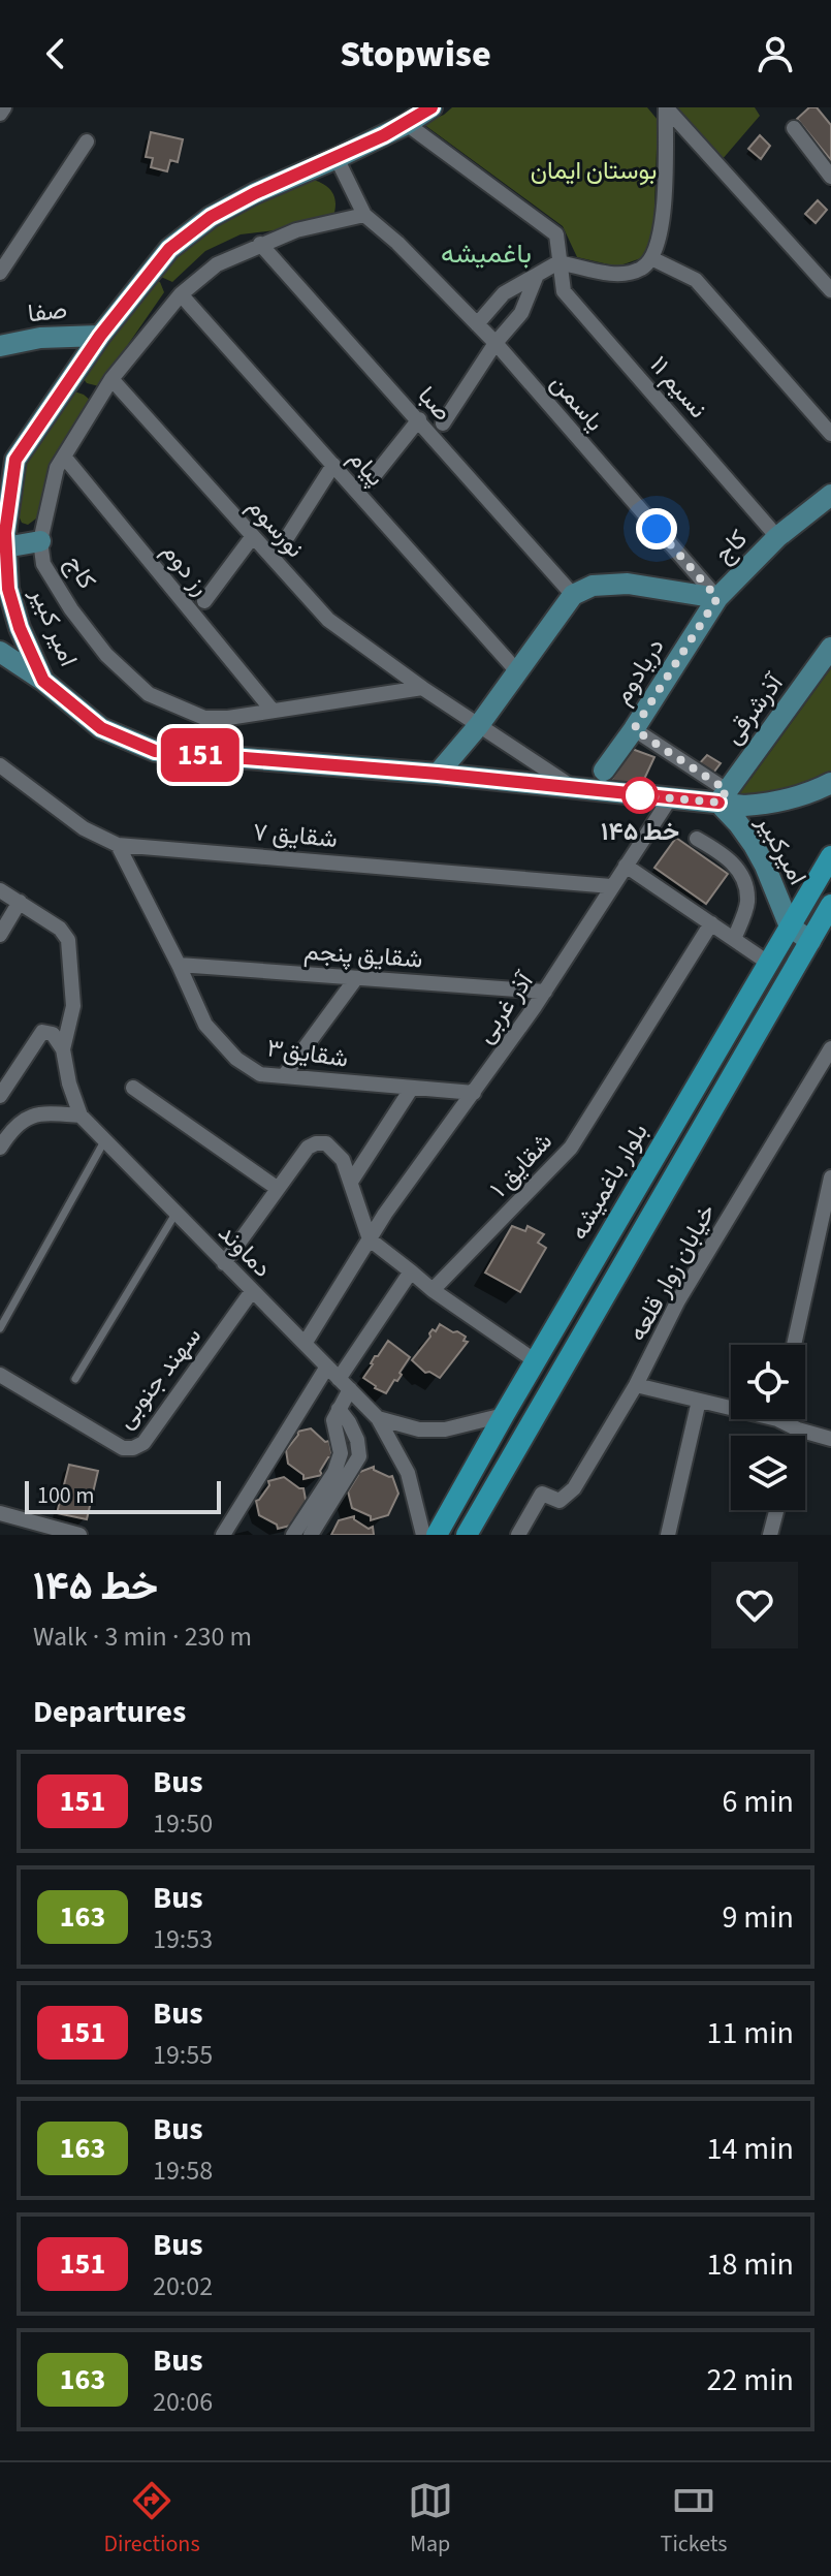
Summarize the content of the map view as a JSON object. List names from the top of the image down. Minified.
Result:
{"streets":{"main road":["صفا","کاج","امیر کبیر","دریادوم","آذرشرقی","امیرکبیر","بلوار باغمیشه"],"street":["نسیم ۱۱","یاسمن","صبا","پیام","نورسوم","رز دوم","شقایق ۷","شقایق پنجم","آذر غربی","شقایق۳","شقایق ۱","دماوند","خیابان زوار قلعه","سهند جنوبی"]},"crossings":[["صفا","امیر کبیر"],["نسیم ۱۱","کاج"],["نسیم ۱۱","امیر کبیر"],["یاسمن","کاج"],["یاسمن","دریادوم"],["صبا","کاج"],["پیام","کاج"],["نورسوم","کاج"],["کاج","رز دوم"],["کاج","دریادوم"],["امیر کبیر","آذرشرقی"],["امیر کبیر","امیرکبیر"],["امیر کبیر","آذر غربی"],["آذرشرقی","امیرکبیر"],["شقایق ۷","آذر غربی"],["شقایق ۷","شقایق۳"],["امیرکبیر","بلوار باغمیشه"],["شقایق پنجم","آذر غربی"],["شقایق پنجم","شقایق۳"],["آذر غربی","شقایق۳"],["آذر غربی","دماوند"],["دماوند","سهند جنوبی"]],"districts":["باغمیشه"],"parks":["بوستان ایمان"],"places":["خط ۱۴۵"],"lines":["bus line 151"],"scale_bar":"100 m","page":{"header":"Stopwise","on_map":"151","scale":"100 m","heading":[["خط ۱۴۵","Walk · 3 min · 230 m"],"Departures"],"list":[{"mark":"151","name":"Bus","note":"19:50","value":"6 min"},{"mark":"163","name":"Bus","note":"19:53","value":"9 min"},{"mark":"151","name":"Bus","note":"19:55","value":"11 min"},{"mark":"163","name":"Bus","note":"19:58","value":"14 min"},{"mark":"151","name":"Bus","note":"20:02","value":"18 min"},{"mark":"163","name":"Bus","note":"20:06","value":"22 min"}],"tabs":["Directions","Map","Tickets"]}}
